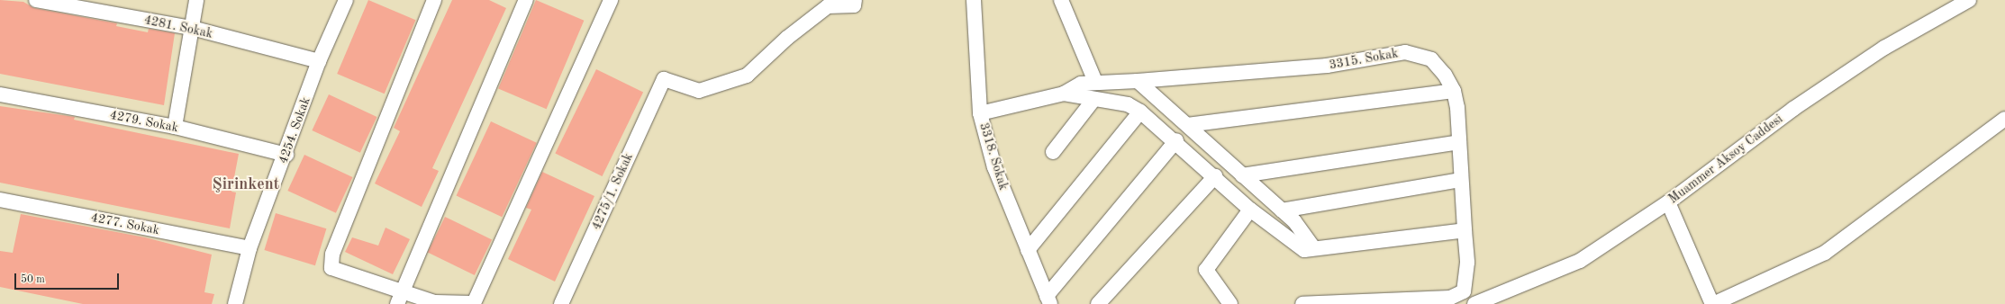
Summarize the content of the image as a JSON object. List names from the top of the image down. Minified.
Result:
{"streets":{"street":["4281. Sokak","3315. Sokak","4279. Sokak","4254. Sokak","3318. Sokak","Muammer Aksoy Caddesi","4275/1. Sokak","4277. Sokak"]},"crossings":[["4281. Sokak","4254. Sokak"],["4279. Sokak","4254. Sokak"],["4254. Sokak","4277. Sokak"]],"districts":["Şirinkent"],"scale_bar":"50 m"}
